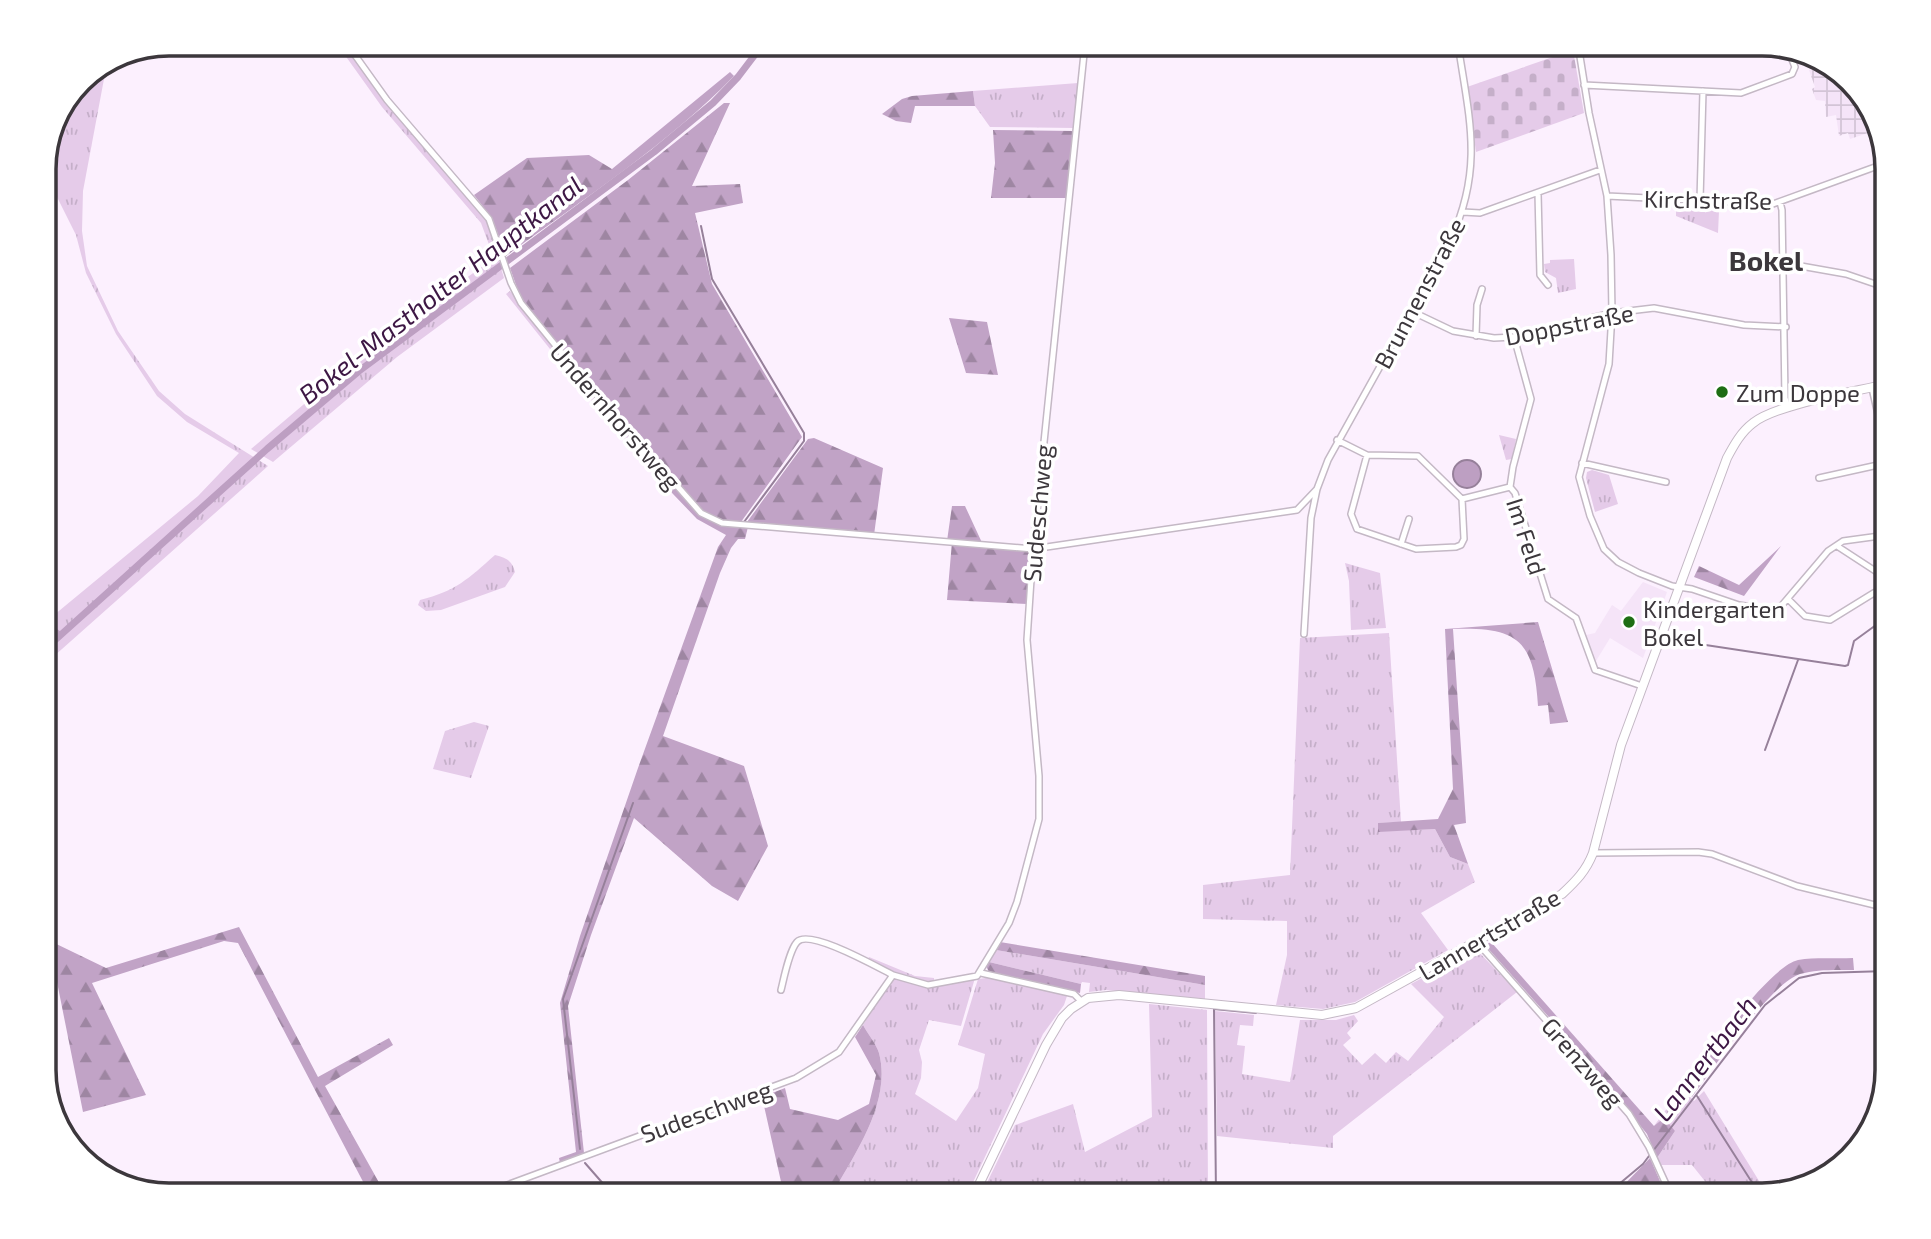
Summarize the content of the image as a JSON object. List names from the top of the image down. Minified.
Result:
{"streets":{"street":["Kirchstraße","Brunnenstraße","Doppstraße","Undernhorstweg","Sudeschweg","Im Feld","Lannertstraße","Grenzweg"]},"crossings":[["Brunnenstraße","Doppstraße"],["Doppstraße","Im Feld"],["Undernhorstweg","Sudeschweg"],["Im Feld","Lannertstraße"],["Lannertstraße","Grenzweg"]],"districts":["Bokel"],"water":["Bokel-Mastholter Hauptkanal","Lannertbach"],"places":["Zum Doppe","Kindergarten Bokel"]}
